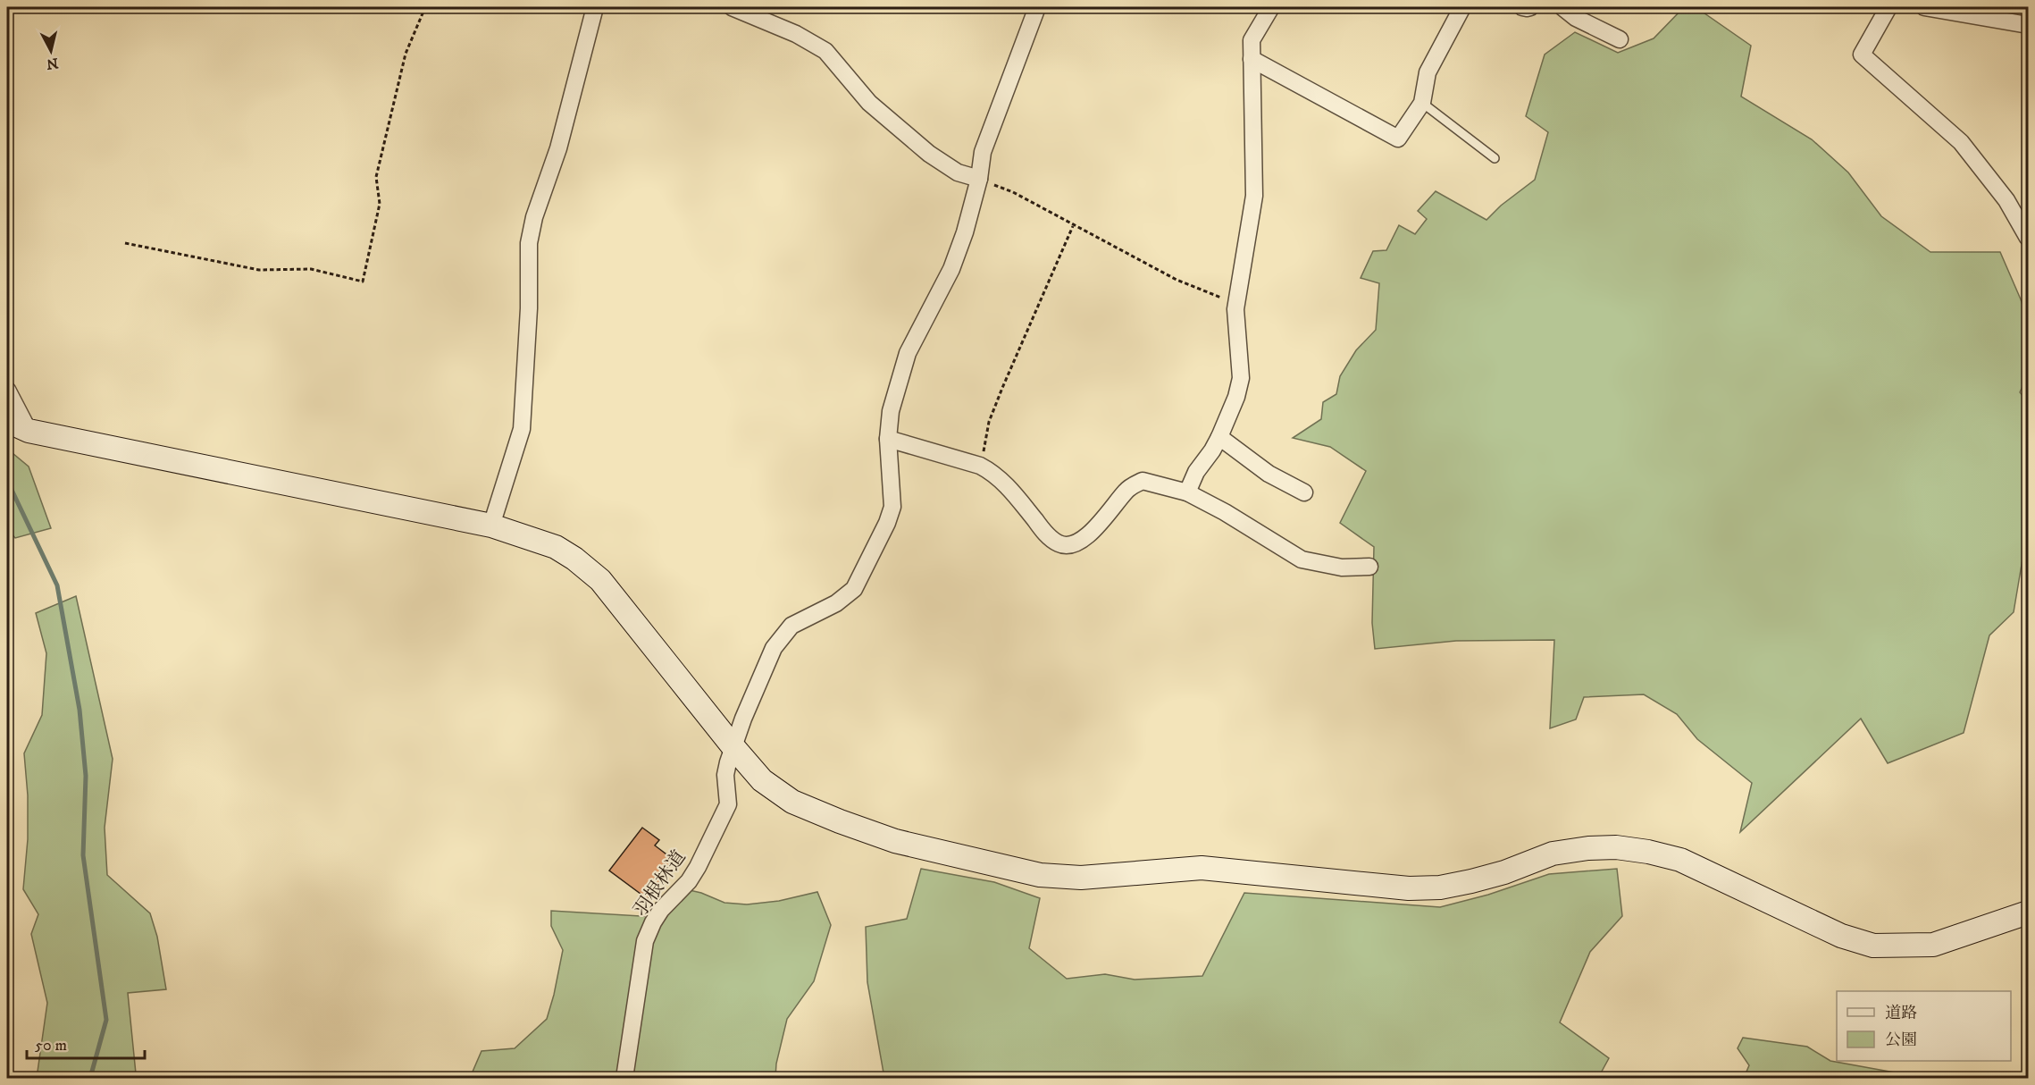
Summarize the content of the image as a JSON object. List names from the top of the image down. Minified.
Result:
{"streets":{"street":["羽根林道"]},"legend":["道路","公園"],"scale_bar":"50 m","north":"bottom"}
